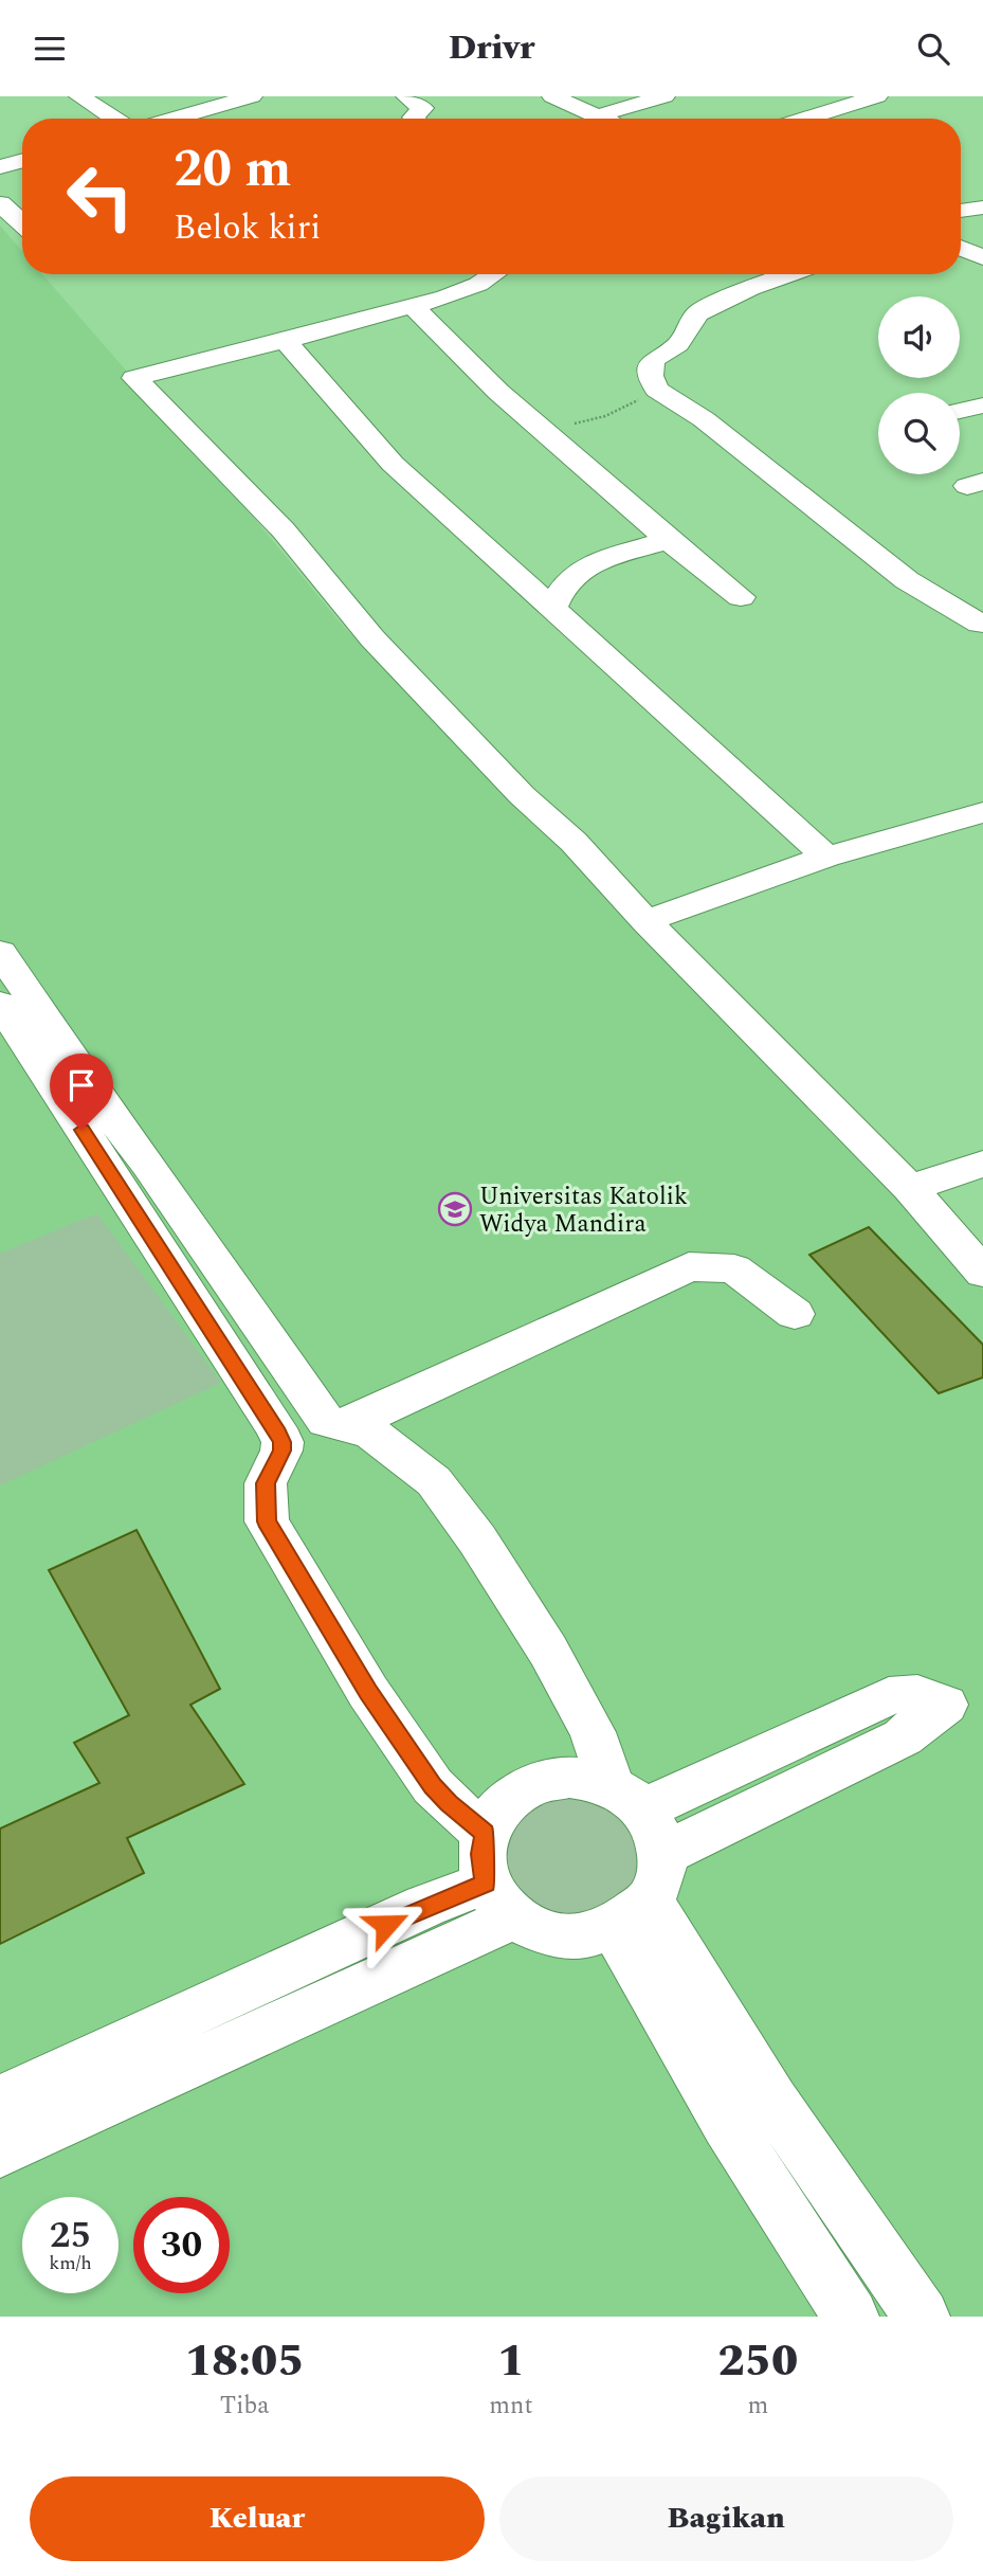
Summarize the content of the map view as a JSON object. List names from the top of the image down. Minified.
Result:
{"places":{"school or university":["Universitas Katolik Widya Mandira"]},"page":{"header":"Drivr","turn":["20 m","Belok kiri"],"speed":"25 km/h","limit":"30","eta":["18:05","Tiba","1","mnt","250","m"],"buttons":["Keluar","Bagikan"]}}
